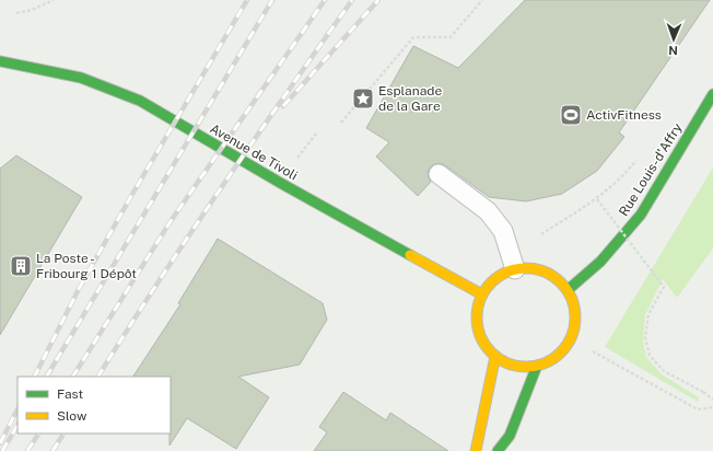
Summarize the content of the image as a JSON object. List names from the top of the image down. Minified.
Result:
{"streets":{"main road":["Avenue de Tivoli","Rue Louis-d'Affry"]},"crossings":[["Avenue de Tivoli","Rue Louis-d'Affry"]],"places":{"place":["Esplanade de la Gare"],"sports":["ActivFitness"],"building":["La Poste - Fribourg 1 Dépôt"]},"legend":["Fast","Slow"],"north":"bottom"}
